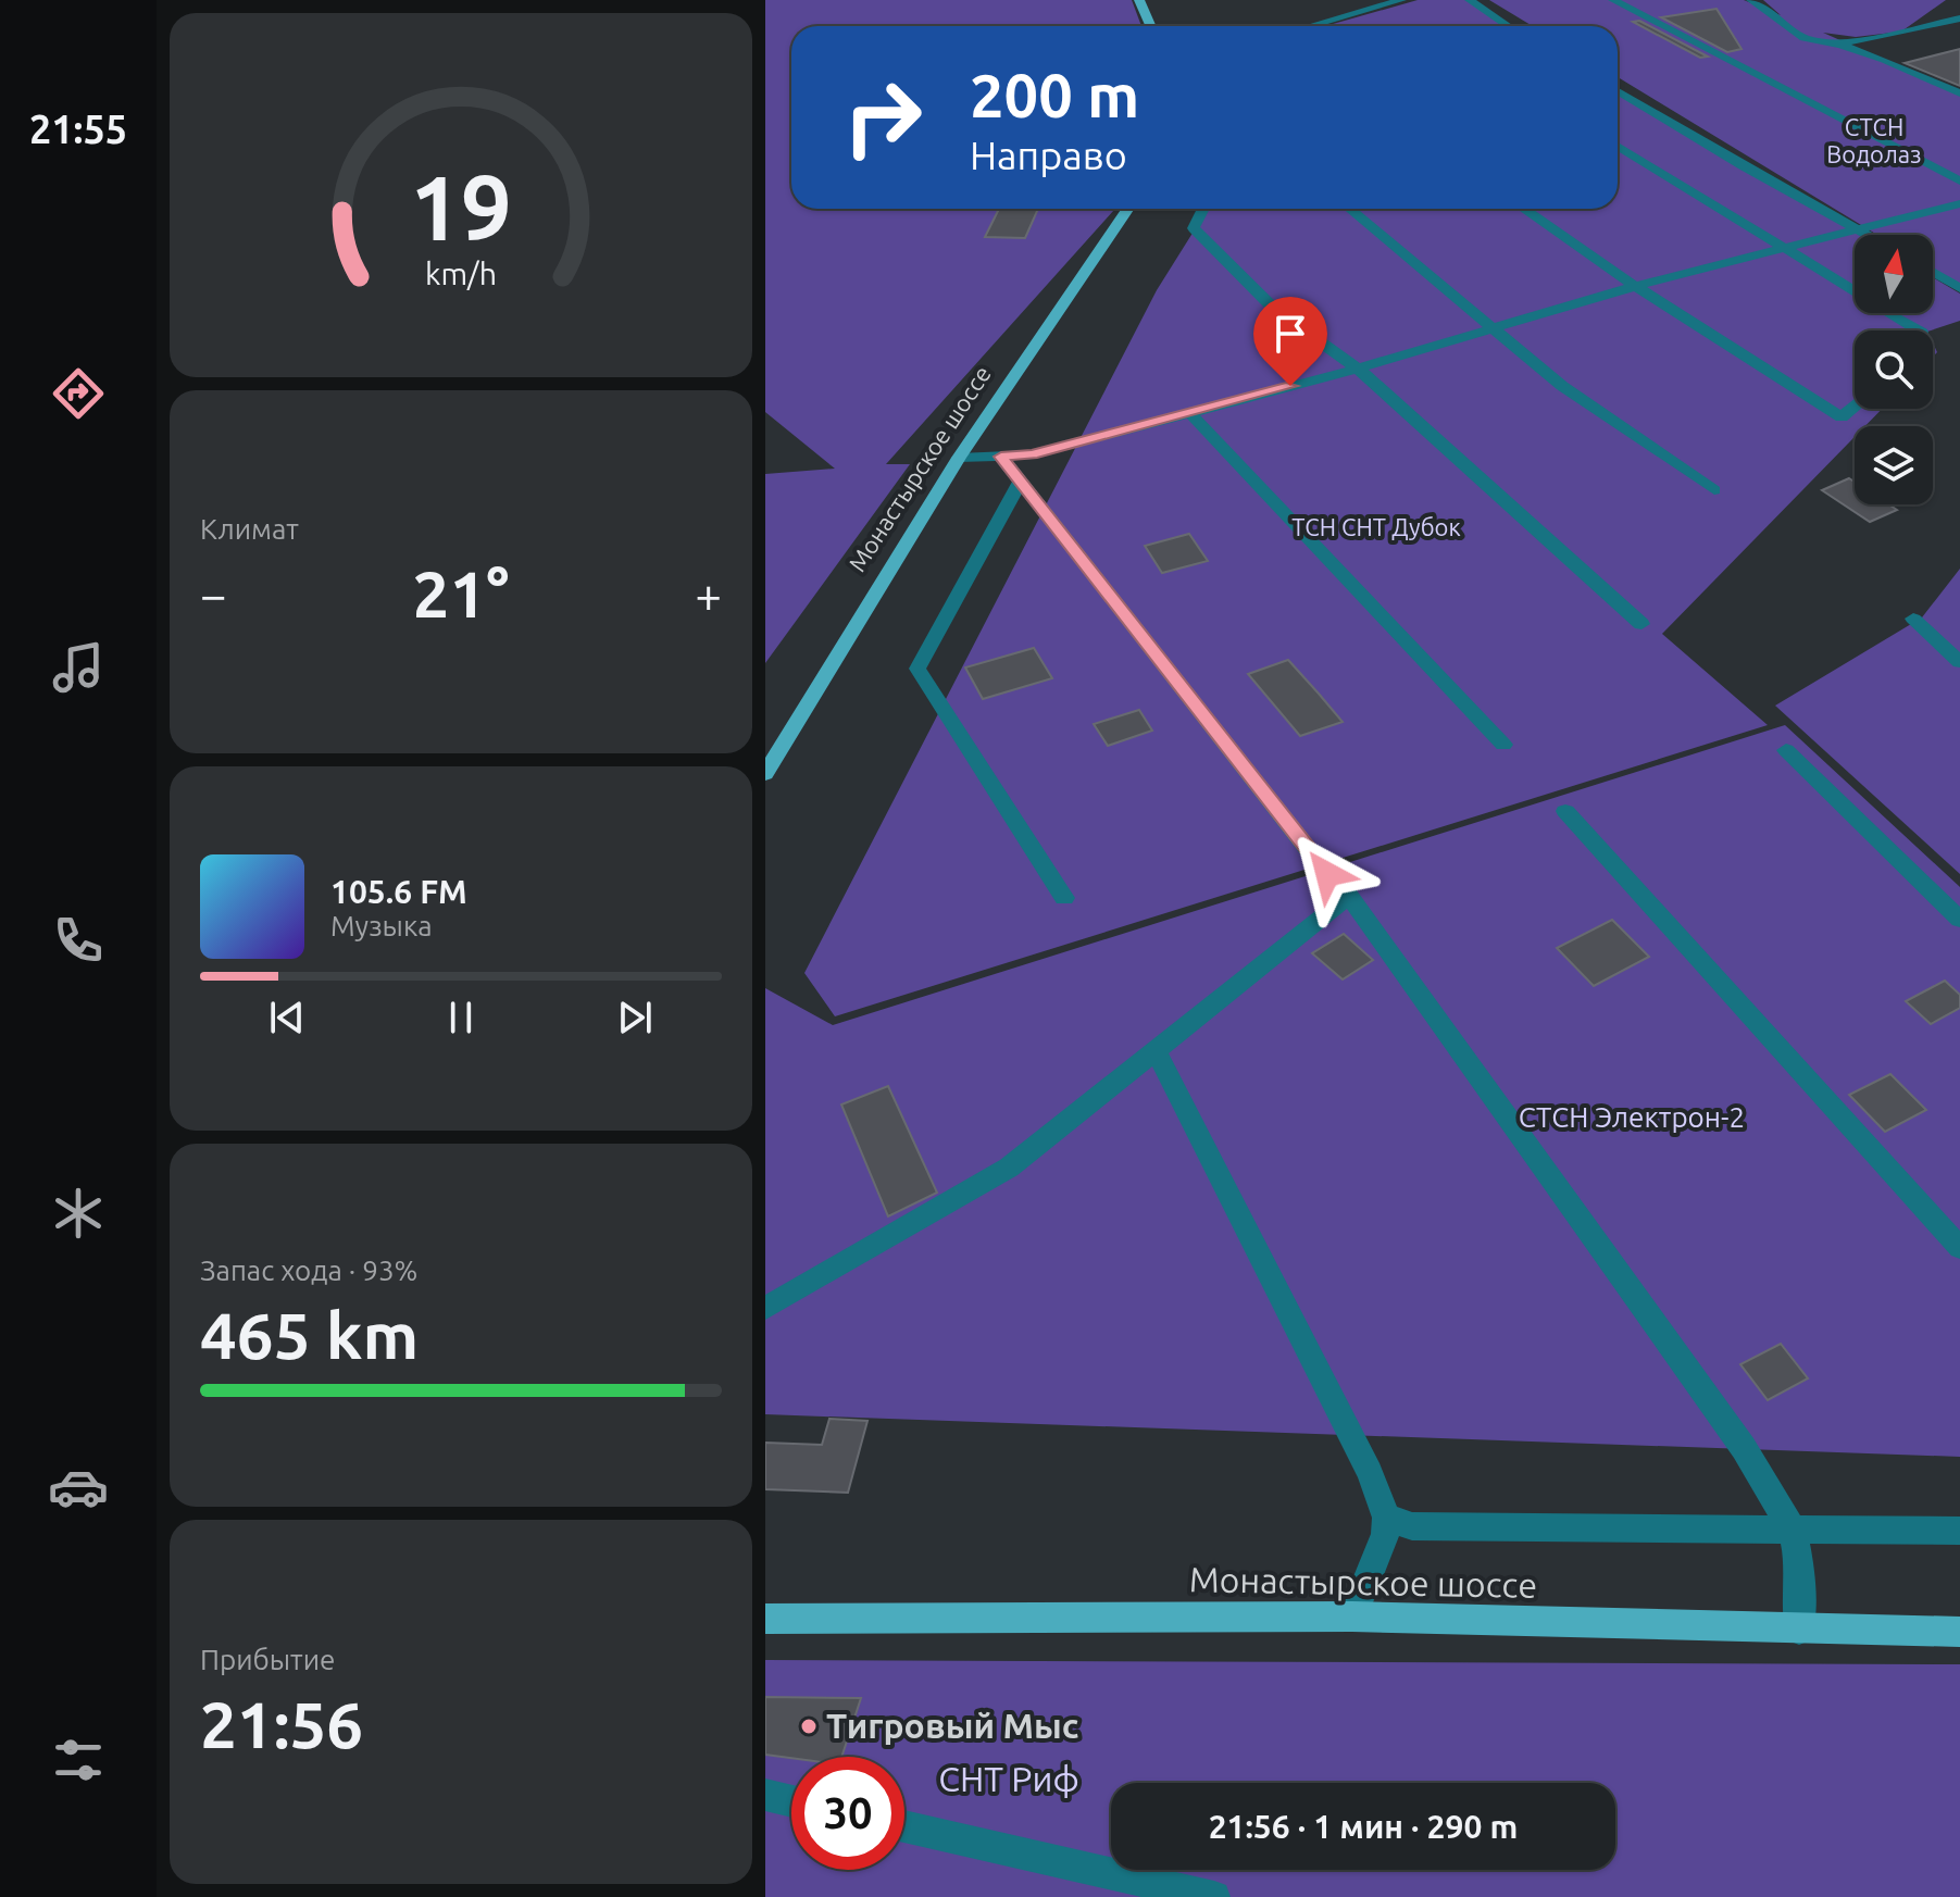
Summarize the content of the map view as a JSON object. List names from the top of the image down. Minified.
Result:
{"streets":{"main road":["Монастырское шоссе"]},"parks":["СТСН Водолаз","ТСН СНТ Дубок","СТСН Электрон-2","СНТ Риф"],"places":["Тигровый Мыс"],"north":"top","page":{"tabs":"21:55","turn":["200 m","Направо"],"tile":["Климат",["Запас хода · 93%","465 km"],["Прибытие","21:56"]],"heat":["−","21°","+"],"song":["105.6 FM","Музыка"],"limit":"30","trip":"21:56 · 1 мин · 290 m","gauge":["19","km/h"]}}
